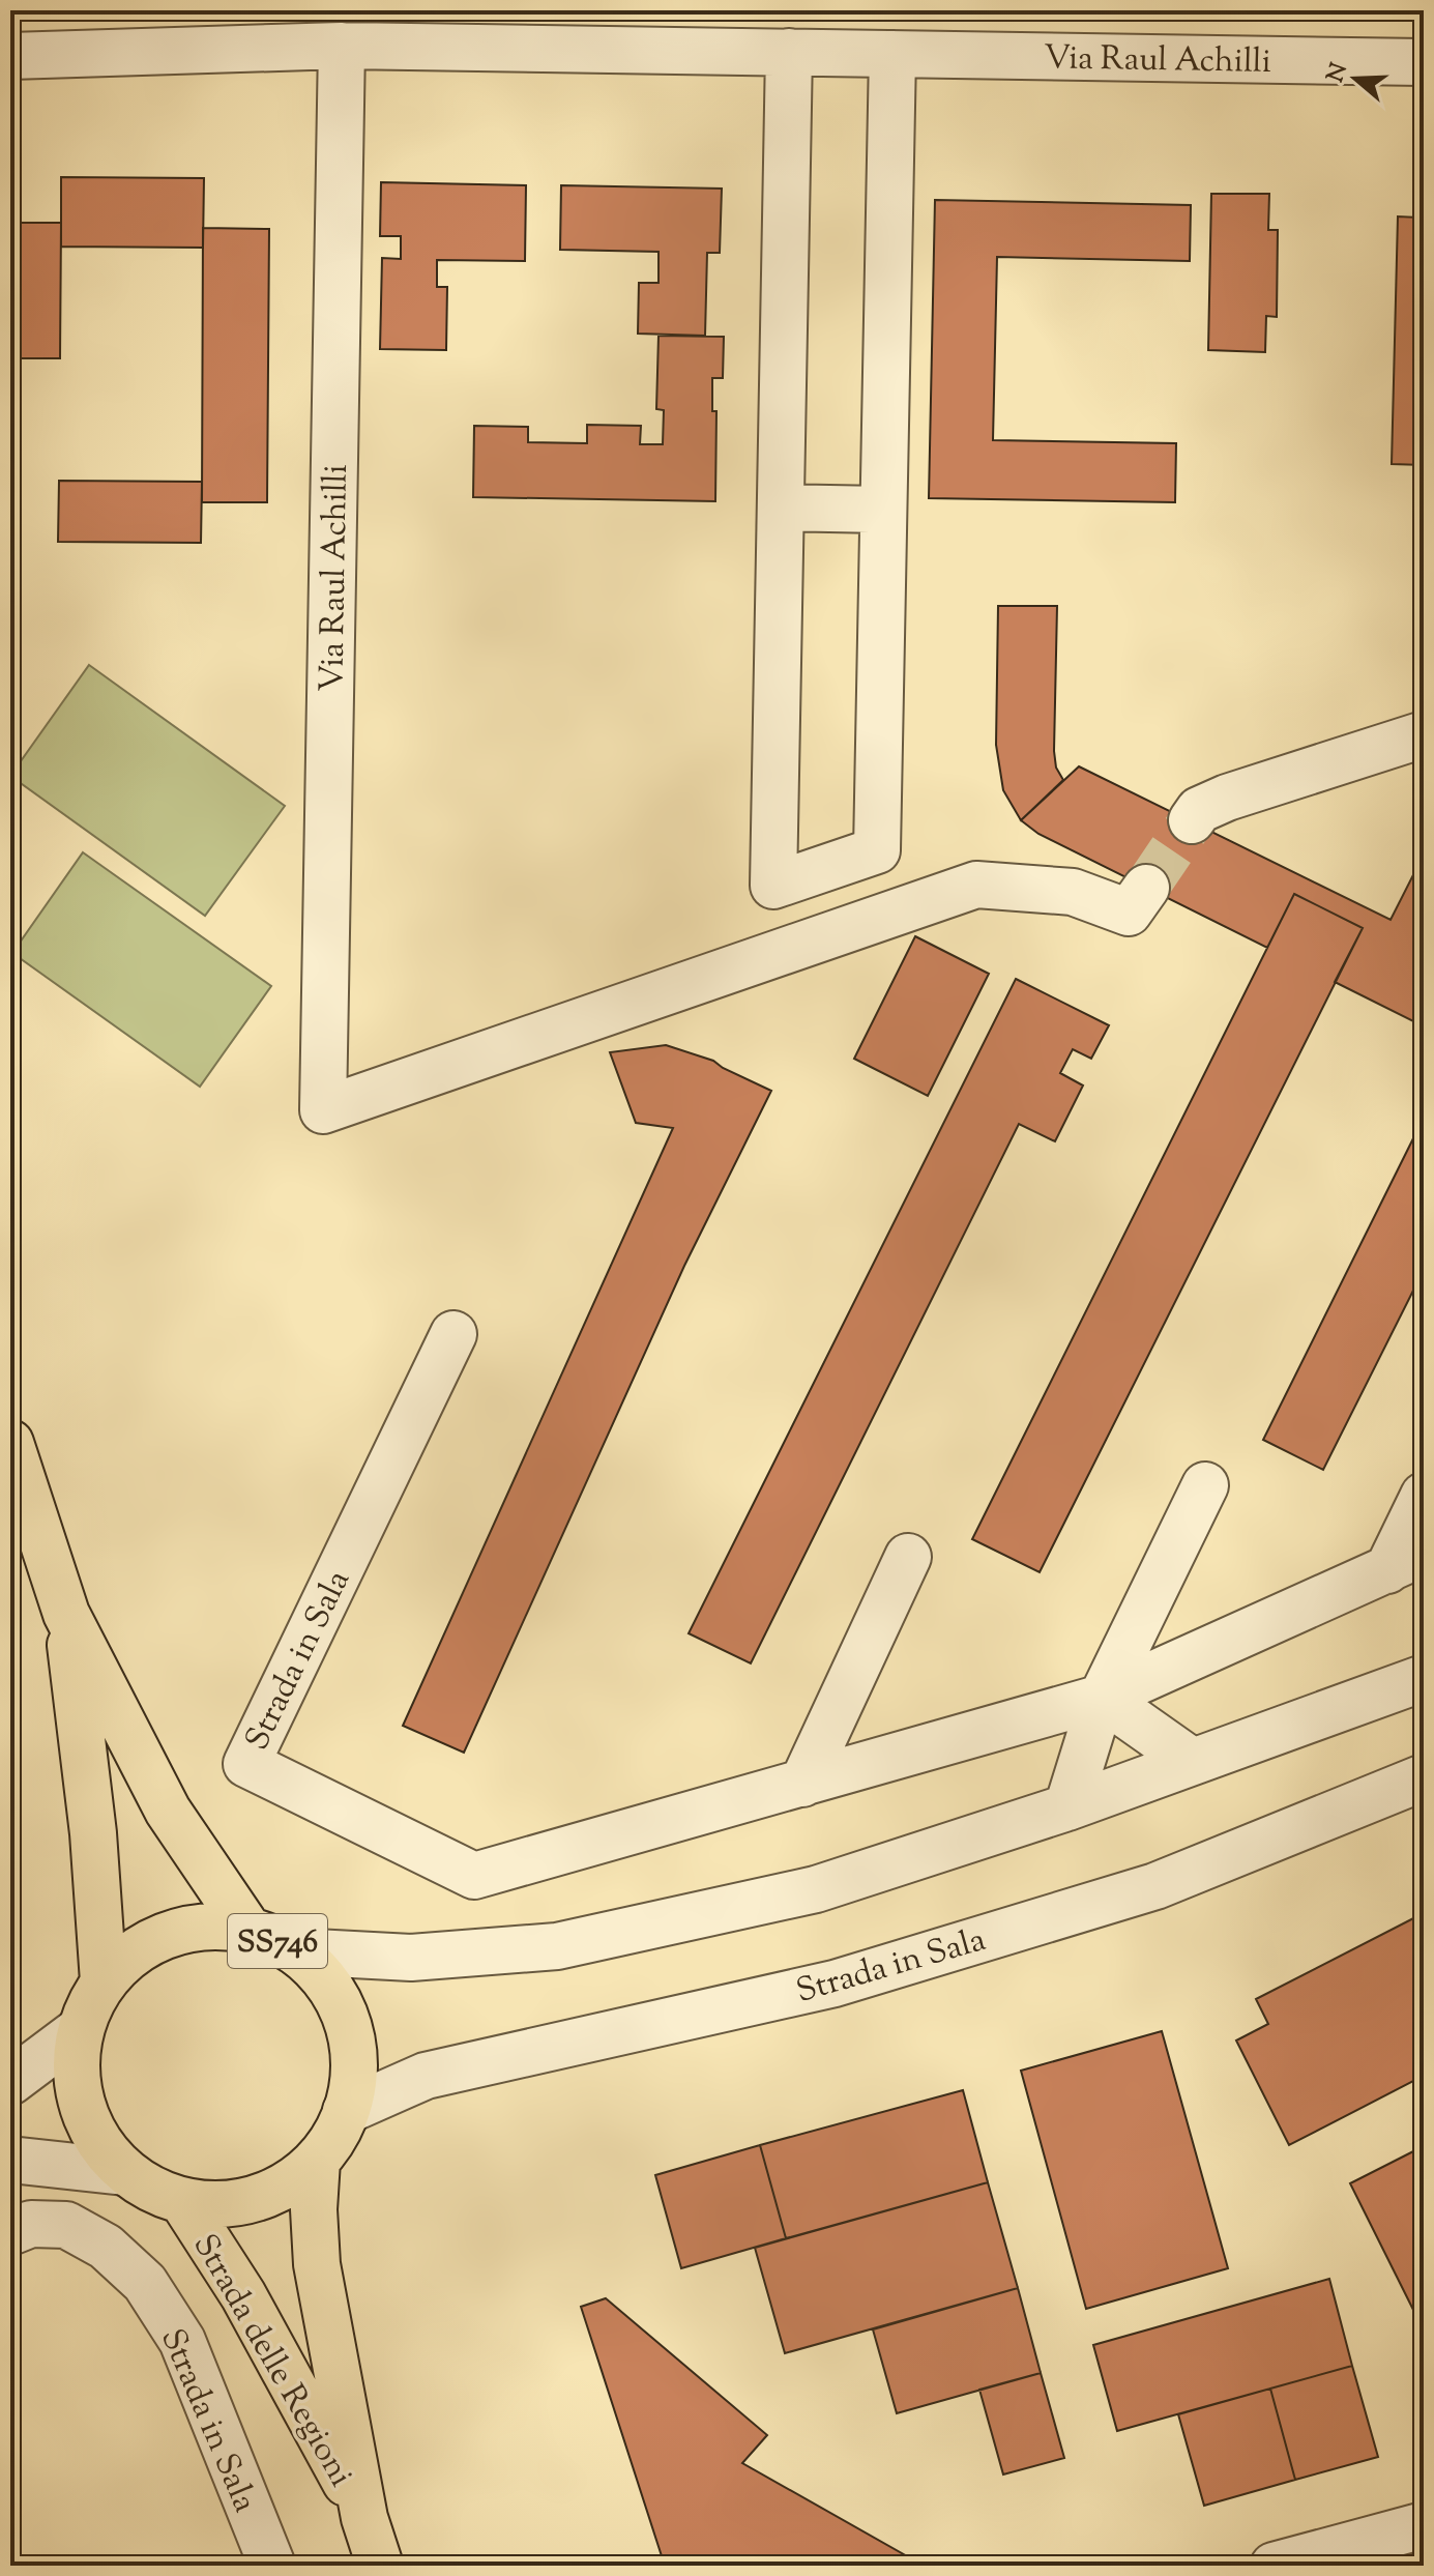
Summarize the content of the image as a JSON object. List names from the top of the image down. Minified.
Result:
{"streets":{"main road":["SS746","Strada delle Regioni"],"street":["Via Raul Achilli","Strada in Sala"]},"crossings":[["Strada in Sala","SS746"],["Strada in Sala","Strada delle Regioni"],["SS746","Strada delle Regioni"]],"north":"left"}
